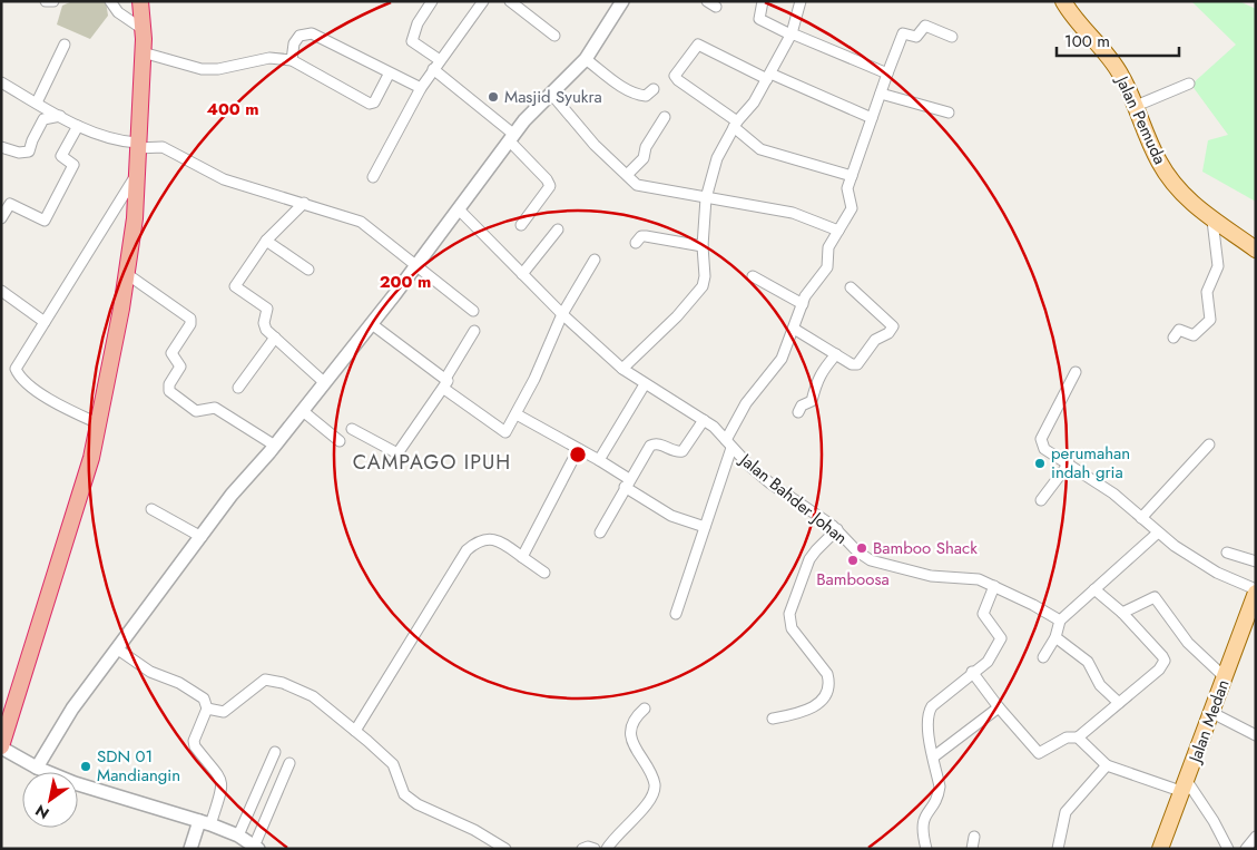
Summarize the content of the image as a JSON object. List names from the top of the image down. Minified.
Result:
{"streets":{"main road":["Jalan Pemuda","Jalan Medan"],"street":["Jalan Bahder Johan"]},"districts":["CAMPAGO IPUH"],"places":["Masjid Syukra","perumahan indah gria","Bamboo Shack","Bamboosa","SDN 01 Mandiangin"],"scale_bar":"100 m","north":"bottom left","rings":["400 m","200 m"]}
